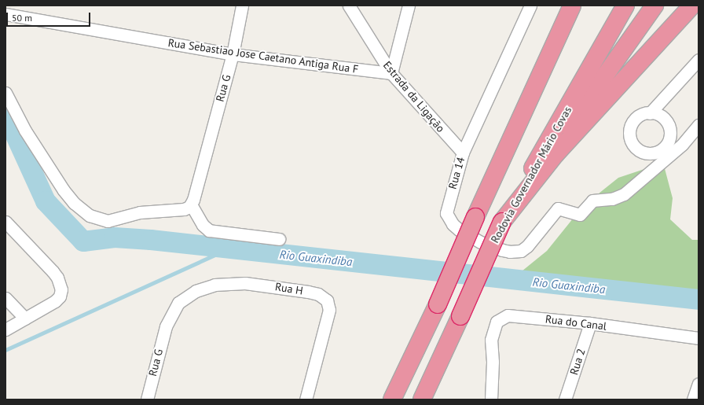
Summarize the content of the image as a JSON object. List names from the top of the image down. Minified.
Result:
{"streets":{"highway":["Rodovia Governador Mário Covas"],"street":["Rua Sebastiao Jose Caetano Antiga Rua F","Rua G","Estrada da Ligação","Rua 14","Rua H","Rua do Canal","Rua 2"]},"crossings":[["Rua Sebastiao Jose Caetano Antiga Rua F","Rua G"],["Rua Sebastiao Jose Caetano Antiga Rua F","Estrada da Ligação"],["Rua G","Rua H"],["Estrada da Ligação","Rua 14"],["Rua do Canal","Rua 2"]],"water":["Rio Guaxindiba"],"scale_bar":"50 m"}
